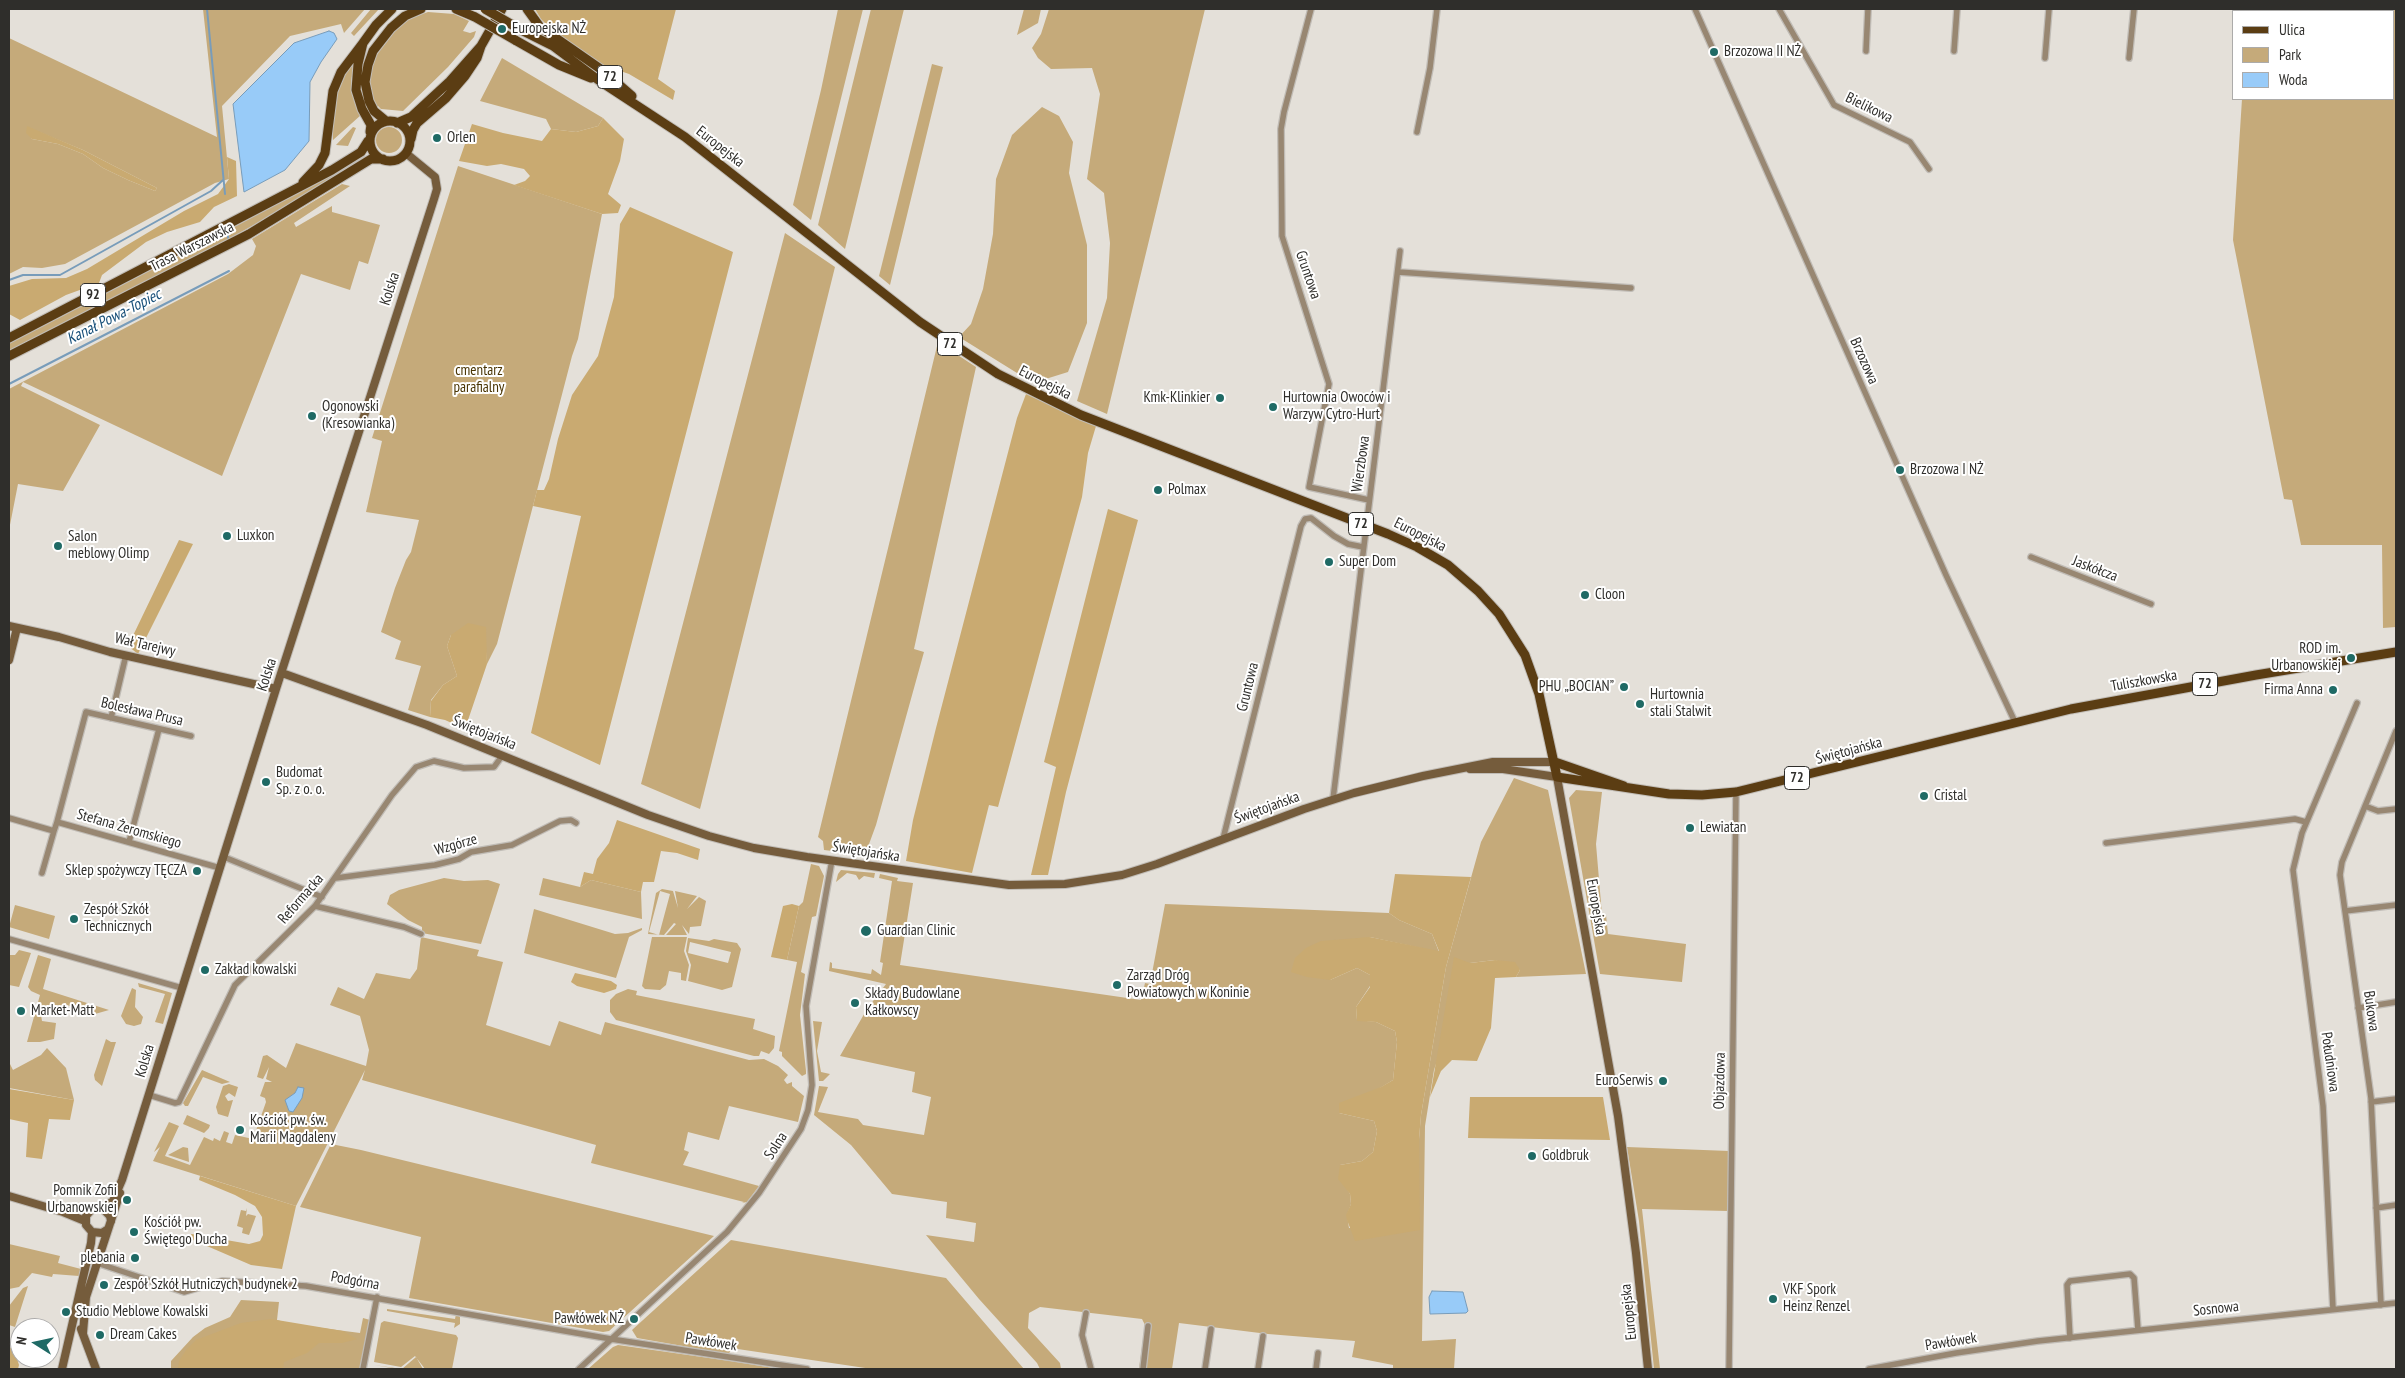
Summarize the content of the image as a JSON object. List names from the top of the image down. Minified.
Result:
{"streets":{"main road":["72","Europejska","Trasa Warszawska","92","Tuliszkowska","Świętojańska"],"street":["Bielikowa","Gruntowa","Kolska","Brzozowa","Wierzbowa","Jaskółcza","Wał Tarejwy","Bolesława Prusa","Stefana Żeromskiego","Wzgórze","Reformacka","Bukowa","Południowa","Objazdowa","Solna","Podgórna","Sosnowa","Pawłówek"]},"crossings":[["72","Europejska"],["Europejska","Wierzbowa"],["Europejska","Świętojańska"],["Trasa Warszawska","Kolska"],["Trasa Warszawska","92"],["Gruntowa","Wierzbowa"],["Gruntowa","Świętojańska"],["Kolska","92"],["Kolska","Wał Tarejwy"],["Kolska","Świętojańska"],["Kolska","Stefana Żeromskiego"],["Kolska","Reformacka"],["Kolska","Podgórna"],["Brzozowa","Tuliszkowska"],["Brzozowa","Świętojańska"],["Wierzbowa","Świętojańska"],["Tuliszkowska","Świętojańska"],["Bolesława Prusa","Stefana Żeromskiego"],["Świętojańska","Reformacka"],["Świętojańska","Objazdowa"],["Świętojańska","Solna"],["Wzgórze","Reformacka"],["Bukowa","Sosnowa"],["Południowa","Sosnowa"],["Solna","Podgórna"],["Solna","Pawłówek"],["Podgórna","Pawłówek"],["Sosnowa","Pawłówek"]],"water":["Kanał Powa-Topiec"],"parks":["cmentarz parafialny"],"places":["Europejska NŻ","Brzozowa II NŻ","Orlen","Kmk-Klinkier","Hurtownia Owoców i Warzyw Cytro-Hurt","Ogonowski (Kresowianka)","Brzozowa I NŻ","Polmax","Luxkon","Salon meblowy Olimp","Super Dom","Cloon","ROD im. Urbanowskiej","PHU „BOCIAN”","Firma Anna","Hurtownia stali Stalwit","Budomat Sp. z o. o.","Cristal","Lewiatan","Sklep spożywczy TĘCZA","Zespół Szkół Technicznych","Guardian Clinic","Zakład kowalski","Zarząd Dróg Powiatowych w Koninie","Składy Budowlane Kałkowscy","Market-Matt","EuroSerwis","Kościół pw. św. Marii Magdaleny","Goldbruk","Pomnik Zofii Urbanowskiej","Kościół pw. Świętego Ducha","plebania","Zespół Szkół Hutniczych, budynek 2","VKF Spork Heinz Renzel","Studio Meblowe Kowalski","Pawłówek NŻ","Dream Cakes"],"legend":["Ulica","Park","Woda"],"north":"left"}
